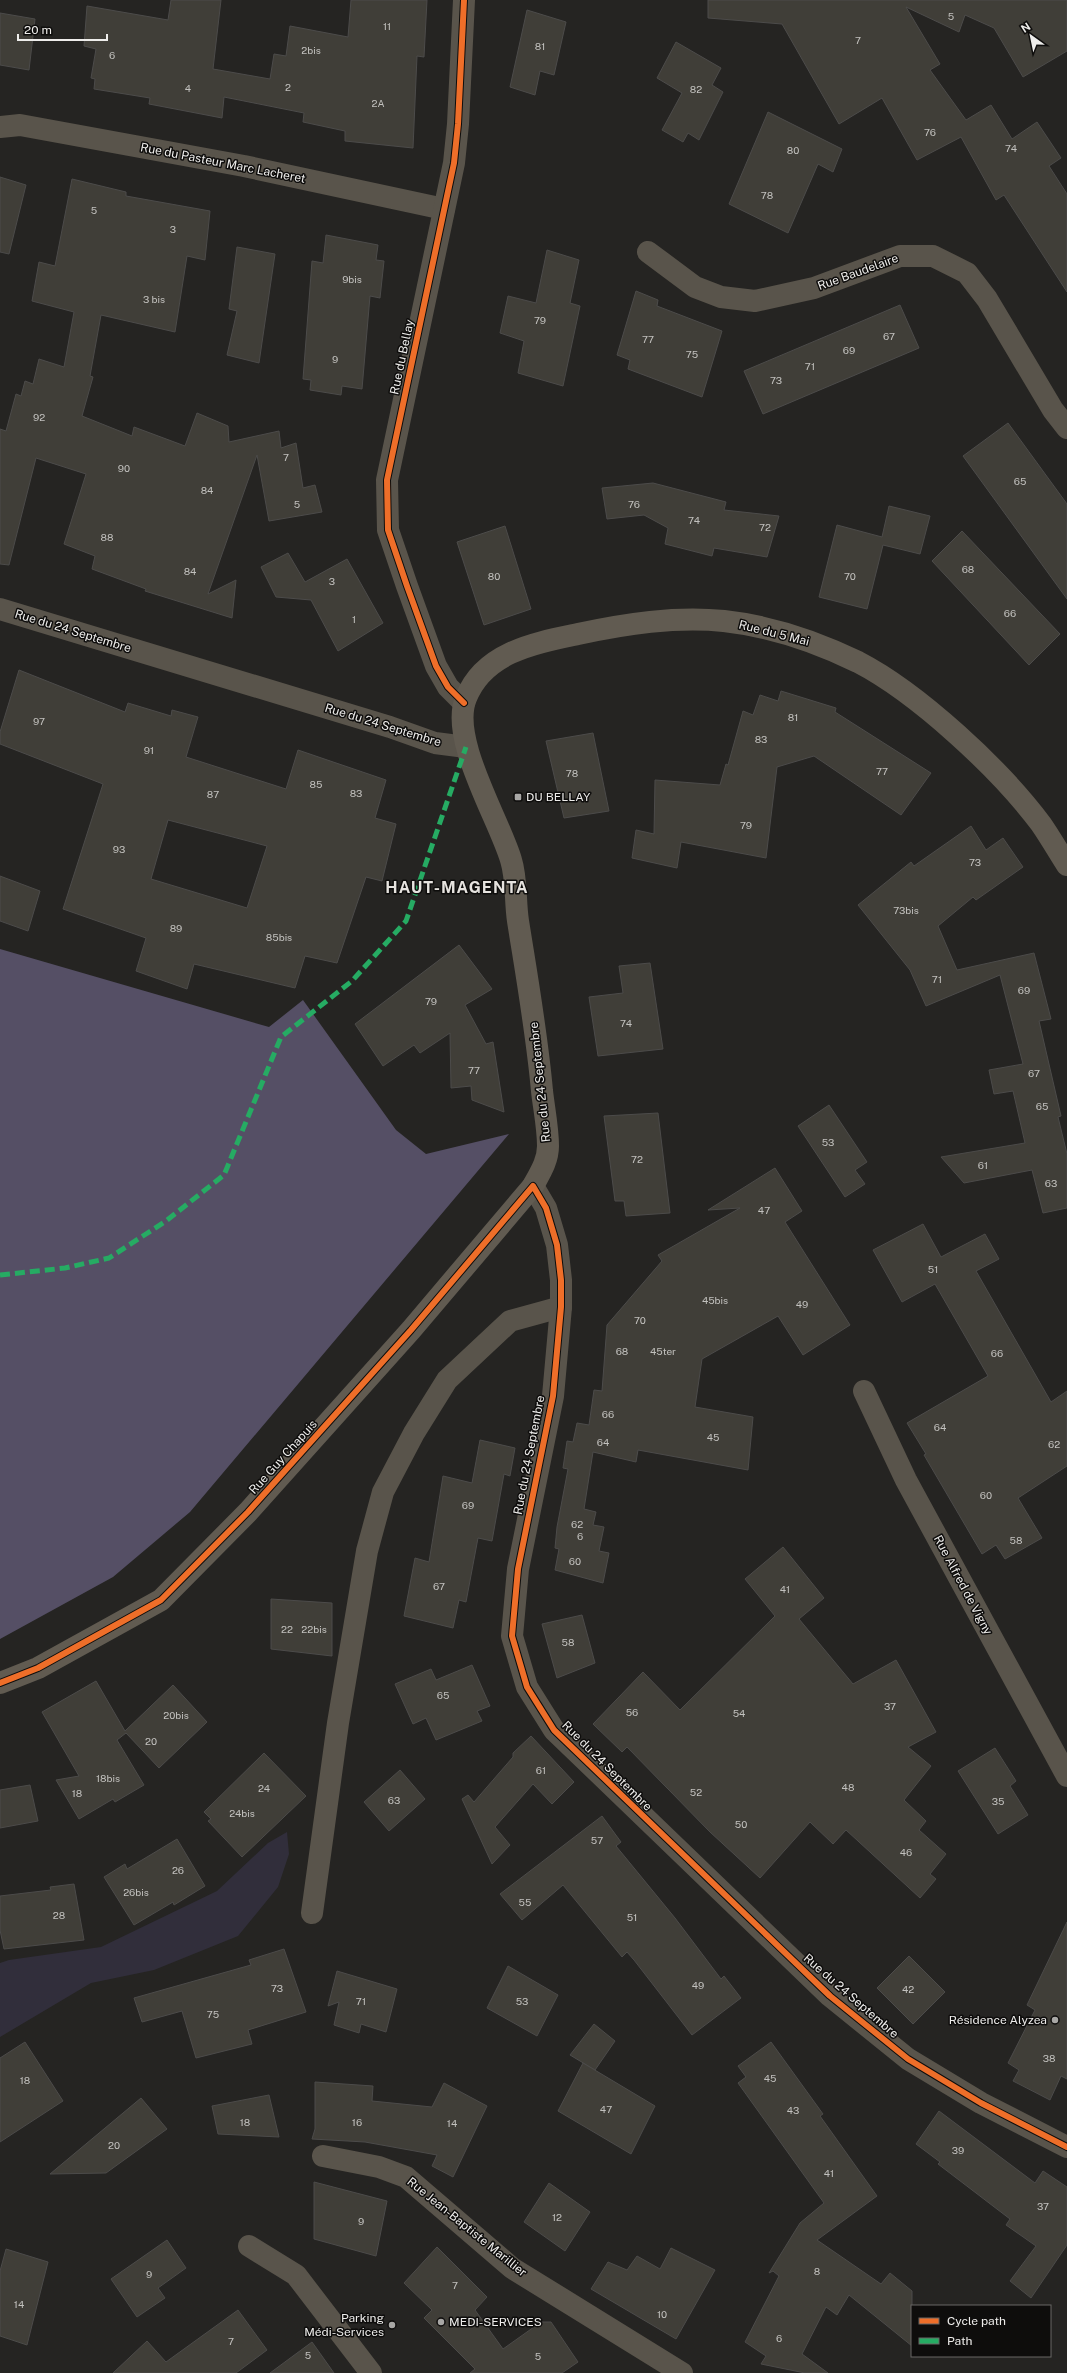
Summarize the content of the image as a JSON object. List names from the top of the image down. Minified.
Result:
{"streets":{"main road":["Rue du 24 Septembre","Rue du 5 Mai","Rue Guy Chapuis"],"street":["Rue du Pasteur Marc Lacheret","Rue Baudelaire","Rue du Bellay","Rue Alfred de Vigny","Rue Jean-Baptiste Marillier"]},"crossings":[["Rue du Pasteur Marc Lacheret","Rue du Bellay"],["Rue du Bellay","Rue du 5 Mai"],["Rue du 24 Septembre","Rue du 5 Mai"],["Rue du 24 Septembre","Rue Guy Chapuis"]],"districts":["HAUT-MAGENTA"],"places":{"transit":["DU BELLAY"],"other":["Résidence Alyzea","MEDI-SERVICES","Parking Médi-Services"]},"house_numbers":["5","11","7","81","2bis","6","2","4","82","2A","76","74","80","78","5","3","9bis","3 bis","79","67","77","69","75","9","71","73","92","7","90","65","84","5","76","74","72","88","68","84","80","70","3","66","1","81","97","83","91","77","78","85","83","87","79","93","73","73bis","89","85bis","71","69","79","74","77","67","65","53","72","61","63","47","51","45bis","49","70","68","45ter","66","66","64","45","64","62","60","69","62","6","58","60","67","41","22","22bis","58","65","37","56","54","20bis","20","61","18bis","48","24","52","18","63","35","24bis","50","57","46","26","26bis","55","28","51","49","73","42","71","53","75","38","45","18","47","43","18","16","14","20","39","41","37","12","9","8","9","7","14","10","6","7","5","5"],"legend":["Cycle path","Path"],"scale_bar":"20 m","north":"top left"}
